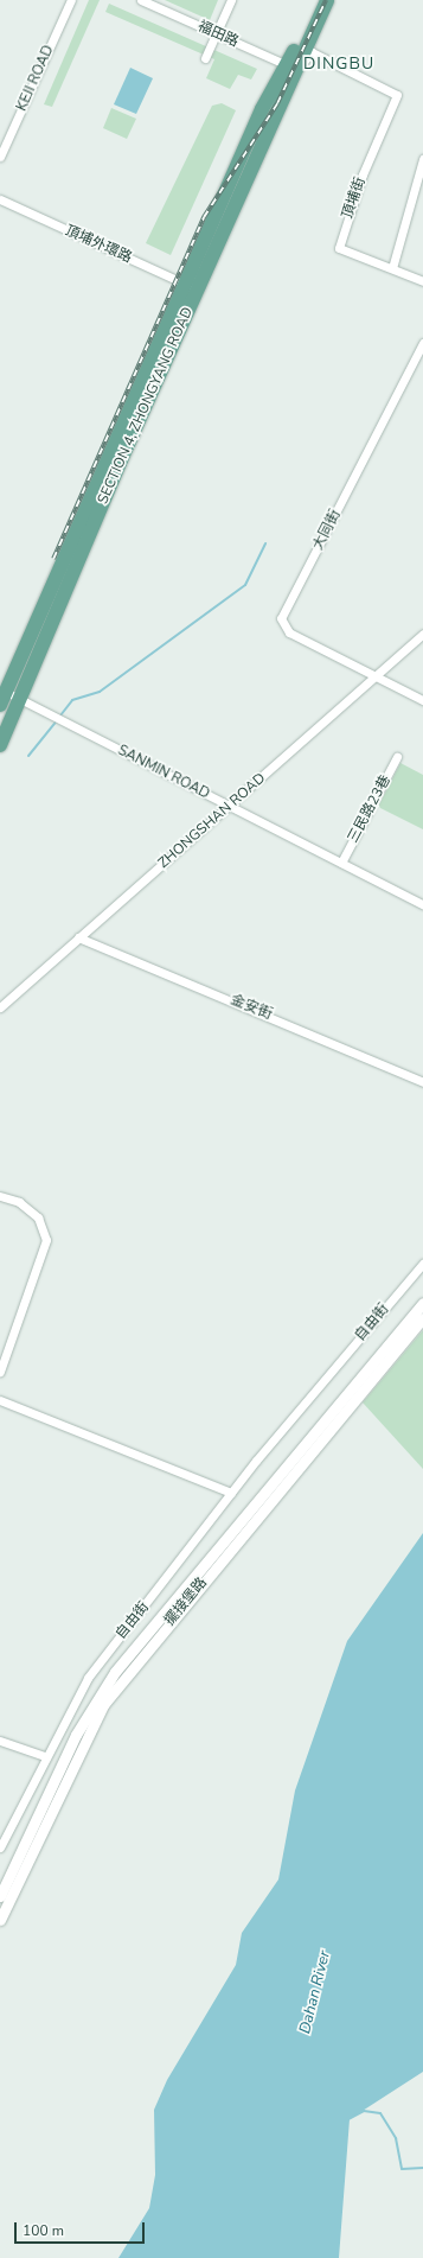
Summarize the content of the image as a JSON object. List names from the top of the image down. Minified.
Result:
{"streets":{"main road":["SECTION 4, ZHONGYANG ROAD"],"street":["福田路","KEJI ROAD","頂埔街","頂埔外環路","大同街","SANMIN ROAD","三民路23巷","ZHONGSHAN ROAD","金安街","自由街","擺接堡路"]},"crossings":[["福田路","頂埔街"],["福田路","SECTION 4, ZHONGYANG ROAD"],["頂埔街","SECTION 4, ZHONGYANG ROAD"],["頂埔外環路","SECTION 4, ZHONGYANG ROAD"],["SECTION 4, ZHONGYANG ROAD","SANMIN ROAD"],["大同街","ZHONGSHAN ROAD"],["SANMIN ROAD","三民路23巷"],["SANMIN ROAD","ZHONGSHAN ROAD"],["ZHONGSHAN ROAD","金安街"]],"districts":["DINGBU"],"water":["Dahan River"],"scale_bar":"100 m"}
